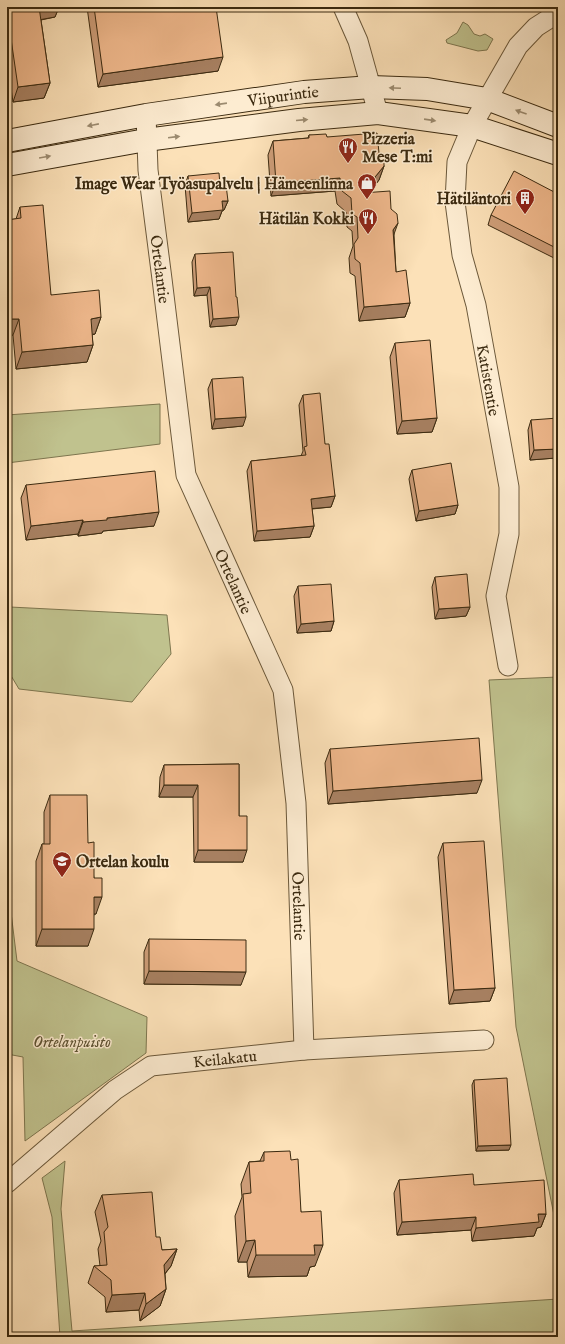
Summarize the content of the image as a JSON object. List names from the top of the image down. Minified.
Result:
{"streets":{"main road":["Viipurintie"],"street":["Ortelantie","Katistentie","Keilakatu"]},"crossings":[["Viipurintie","Ortelantie"],["Viipurintie","Katistentie"],["Ortelantie","Keilakatu"]],"parks":["Ortelanpuisto"],"places":{"restaurant":["Pizzeria Mese T:mi","Hätilän Kokki"],"shop":["Image Wear Työasupalvelu | Hämeenlinna"],"building":["Hätiläntori"],"school or university":["Ortelan koulu"]}}
